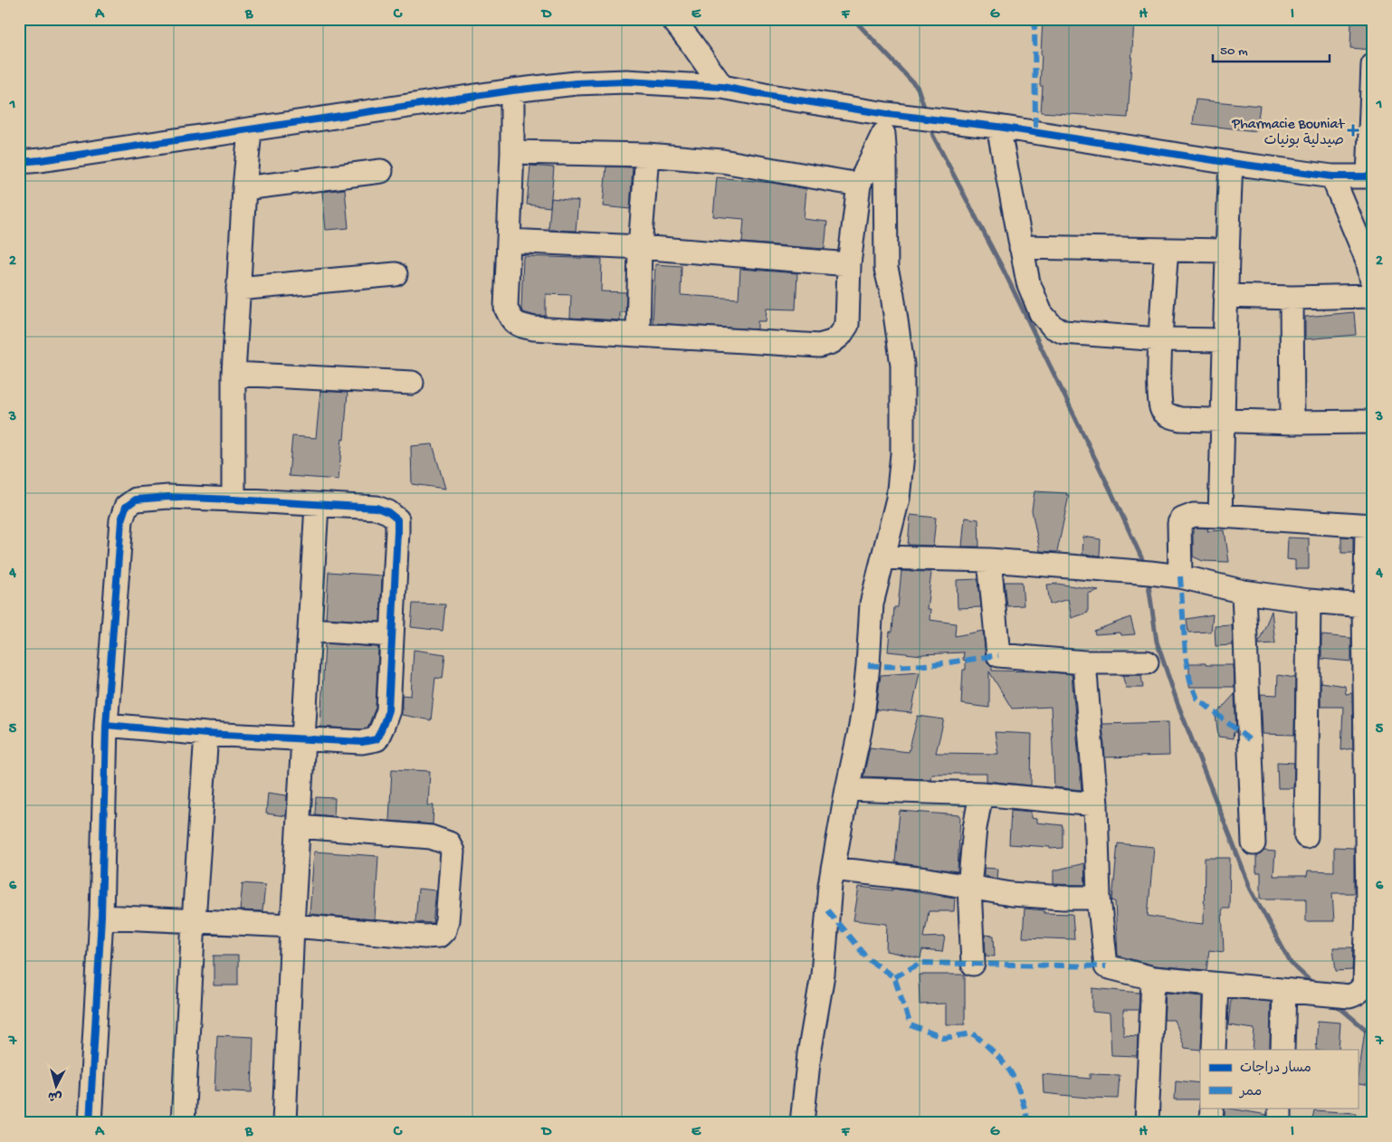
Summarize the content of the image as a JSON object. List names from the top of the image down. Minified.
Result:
{"places":{"health":["Pharmacie Bouniat صيدلية بونيات"]},"legend":["مسار دراجات","ممر"],"scale_bar":"50 m","north":"bottom","grid":{"columns":["A","B","C","D","E","F","G","H","I"],"rows":["1","2","3","4","5","6","7"]}}
